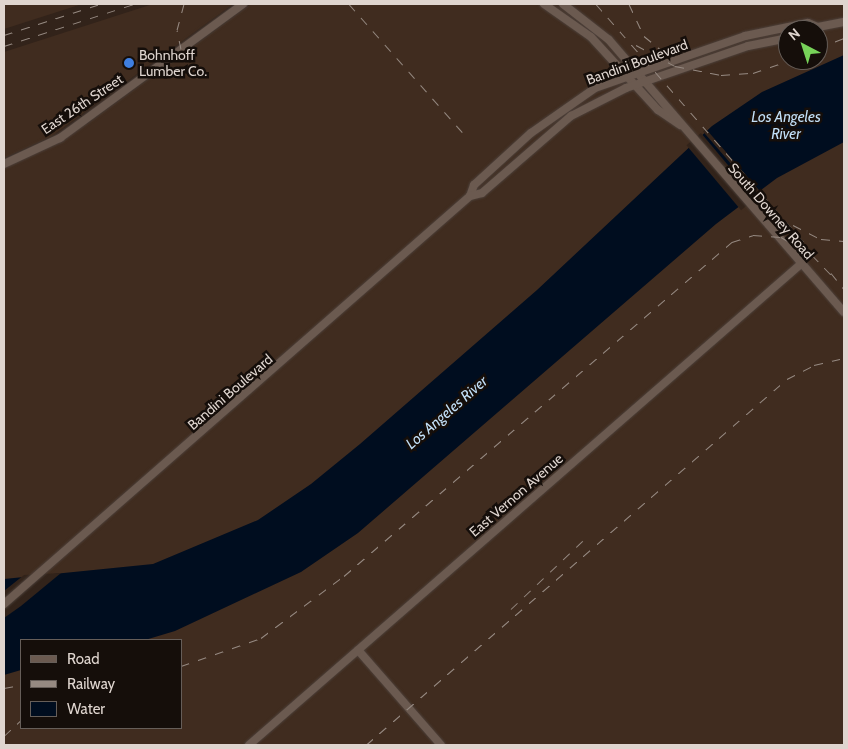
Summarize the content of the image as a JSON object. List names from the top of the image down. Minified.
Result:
{"streets":{"main road":["Bandini Boulevard","East 26th Street","South Downey Road","East Vernon Avenue"]},"crossings":[["Bandini Boulevard","South Downey Road"],["South Downey Road","East Vernon Avenue"]],"water":["Los Angeles River"],"places":["Bohnhoff Lumber Co."],"legend":["Road","Railway","Water"],"north":"top left"}
